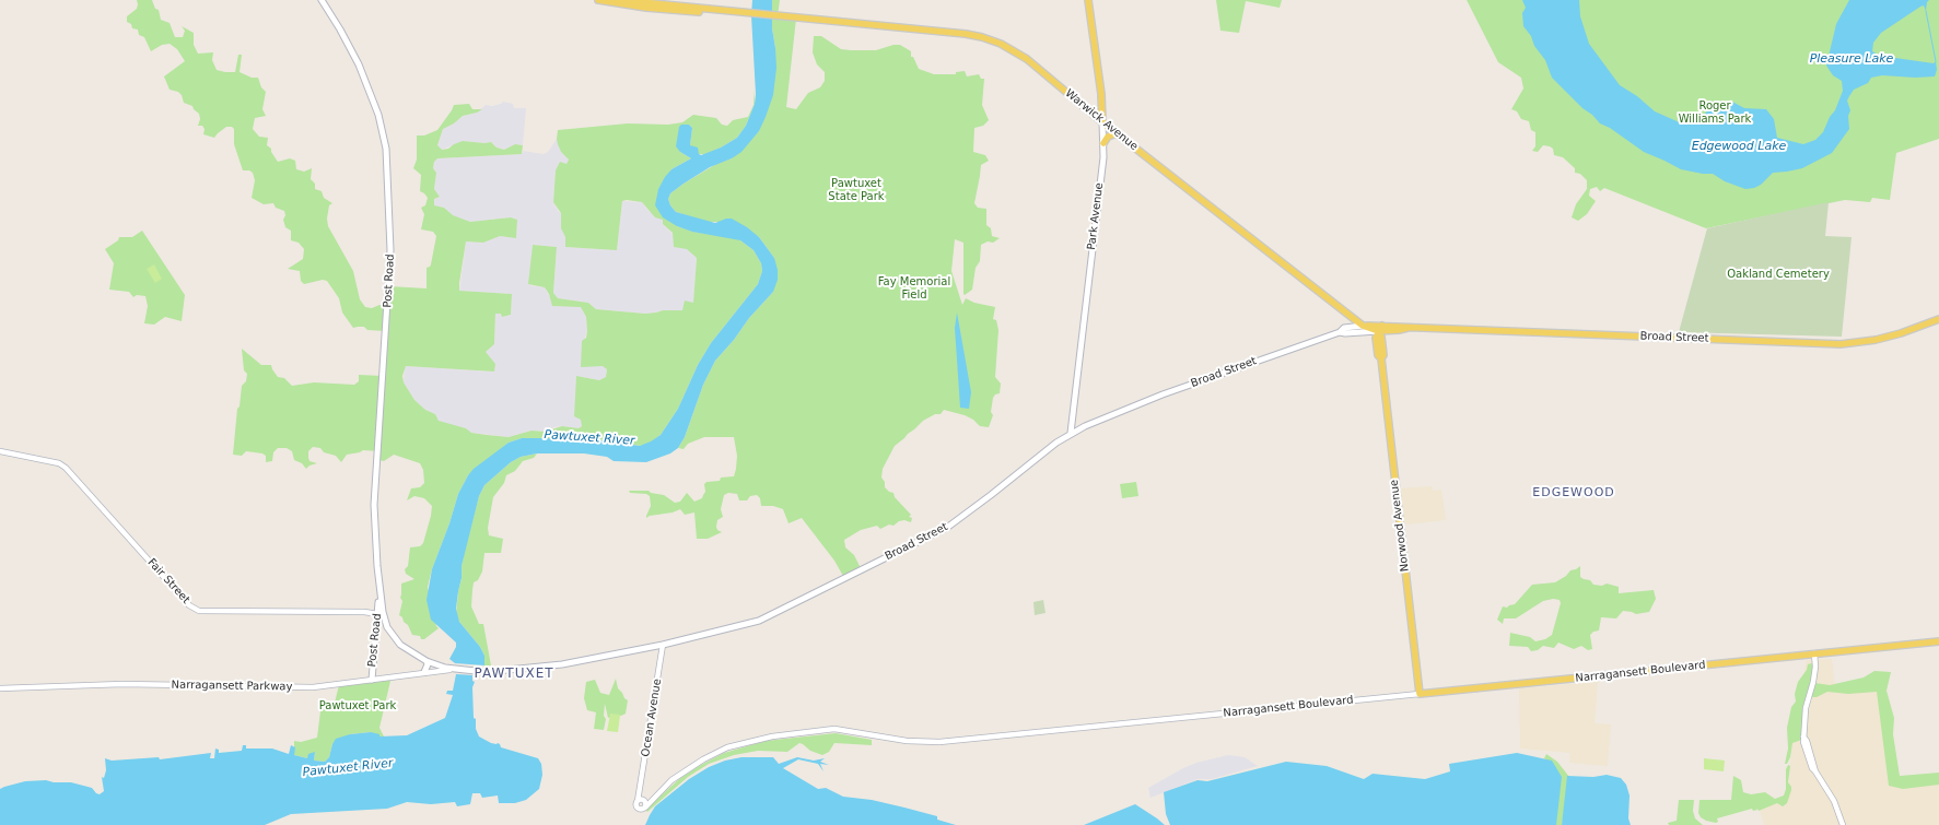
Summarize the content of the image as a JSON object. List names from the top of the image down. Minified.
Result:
{"streets":{"main road":["Warwick Avenue","Park Avenue","Post Road","Broad Street","Norwood Avenue","Narragansett Boulevard","Narragansett Parkway"],"street":["Fair Street","Ocean Avenue"]},"crossings":[["Warwick Avenue","Park Avenue"],["Warwick Avenue","Broad Street"],["Park Avenue","Broad Street"],["Post Road","Fair Street"],["Post Road","Narragansett Parkway"],["Broad Street","Norwood Avenue"],["Broad Street","Narragansett Parkway"],["Broad Street","Ocean Avenue"],["Norwood Avenue","Narragansett Boulevard"],["Narragansett Boulevard","Ocean Avenue"]],"districts":["EDGEWOOD","PAWTUXET"],"water":["Pleasure Lake","Edgewood Lake","Pawtuxet River"],"parks":["Roger Williams Park","Pawtuxet State Park","Oakland Cemetery","Fay Memorial Field","Pawtuxet Park"]}
